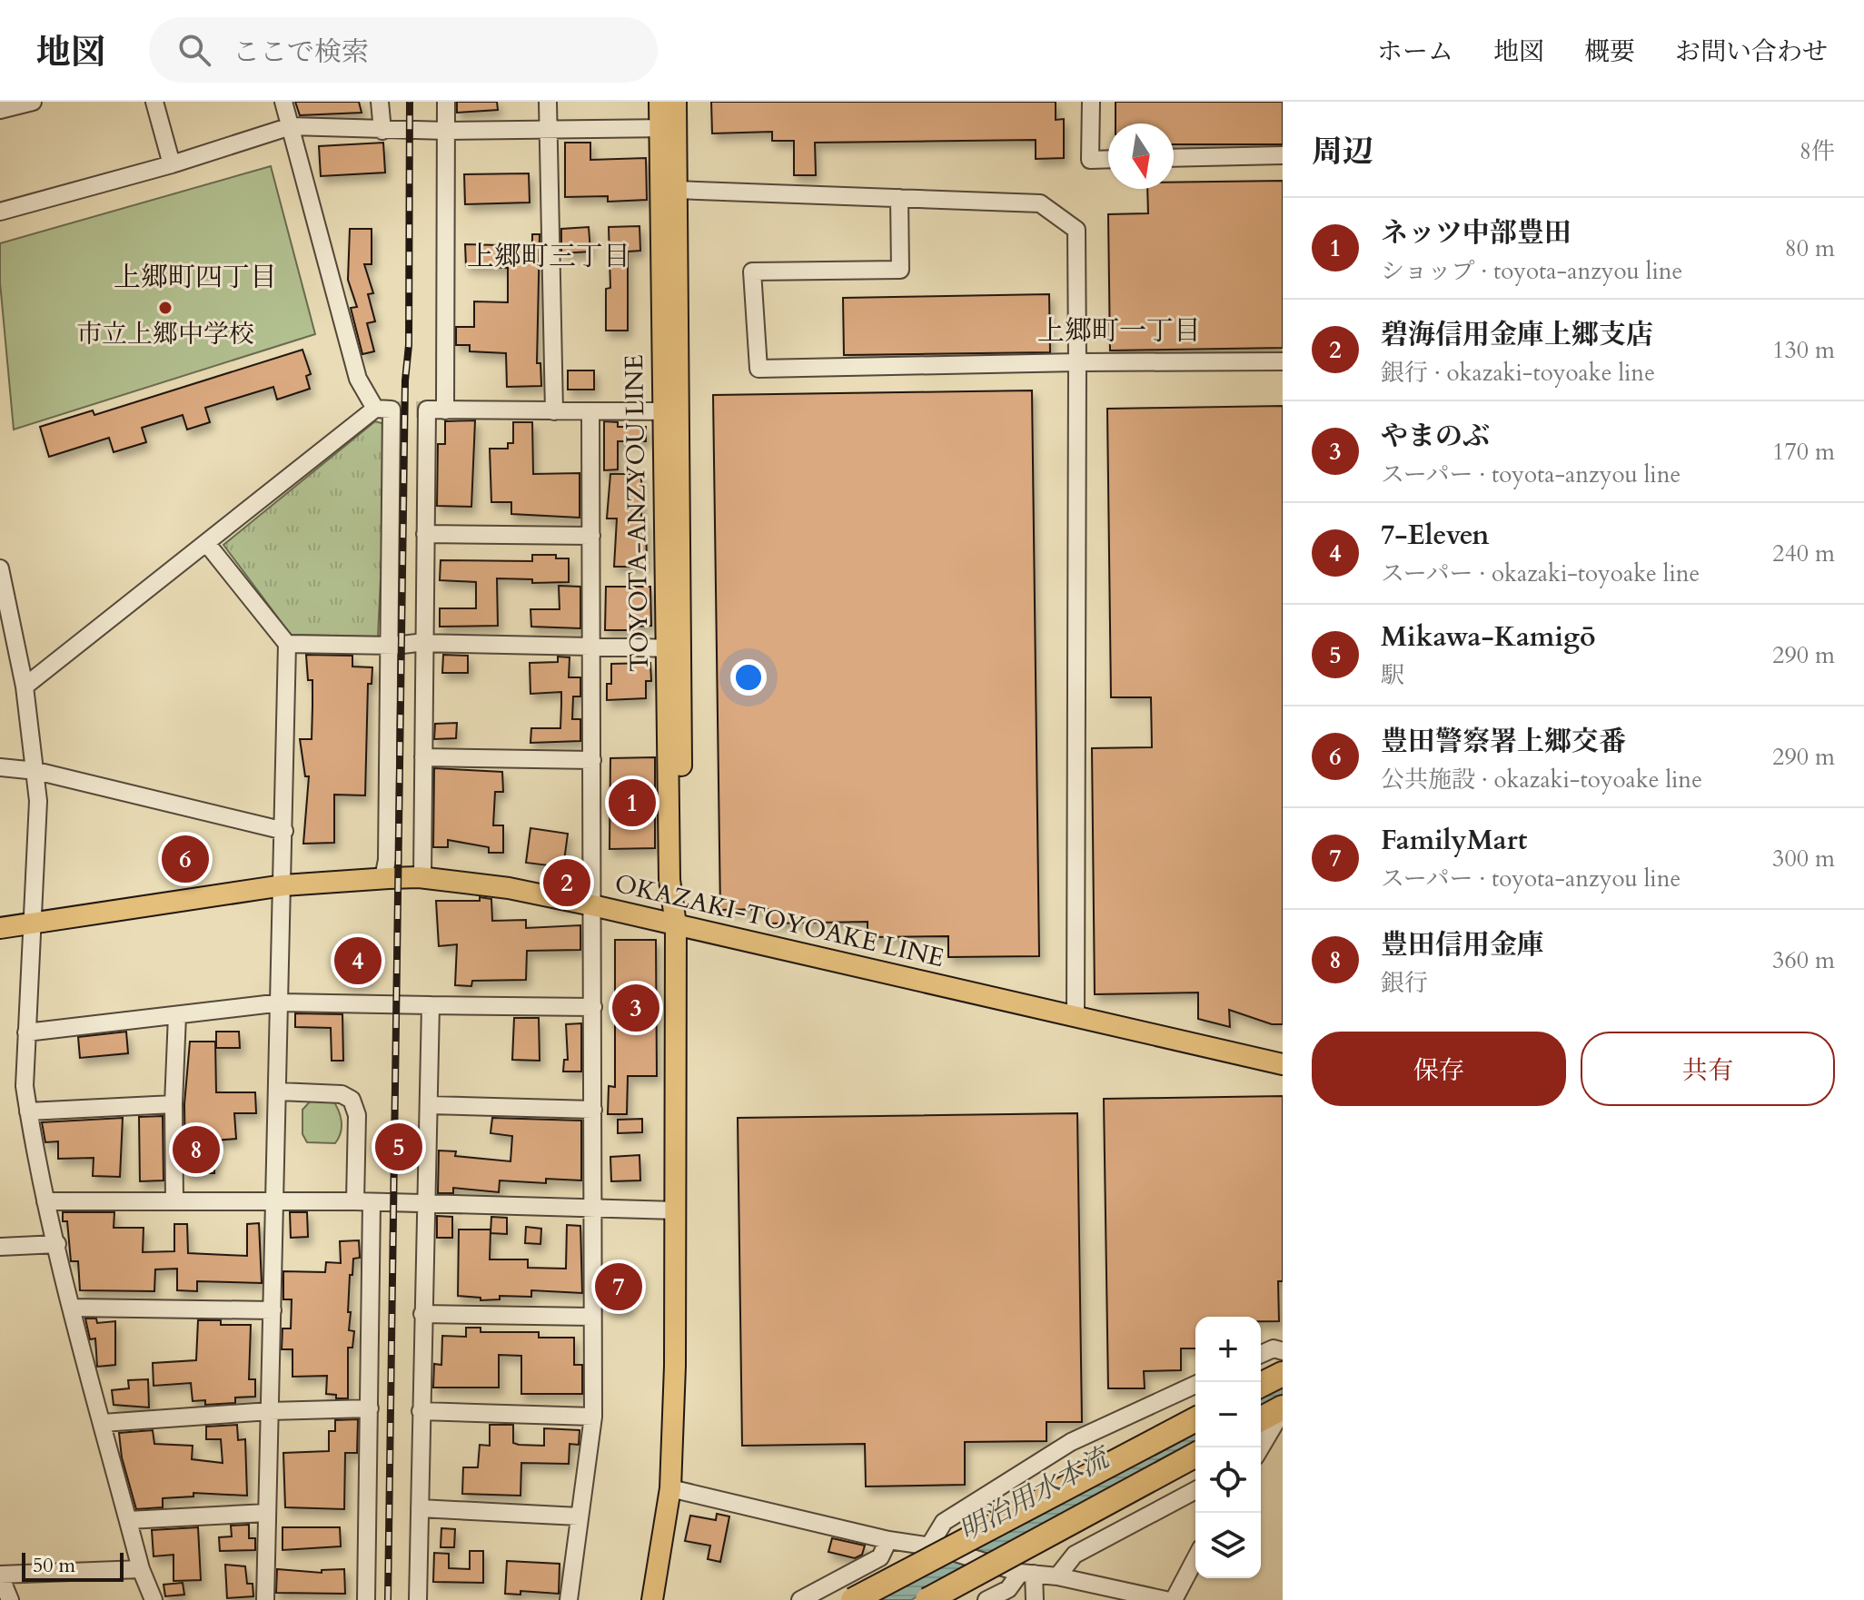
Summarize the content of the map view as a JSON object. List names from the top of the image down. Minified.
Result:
{"streets":{"main road":["TOYOTA-ANZYOU LINE","OKAZAKI-TOYOAKE LINE"]},"crossings":[["TOYOTA-ANZYOU LINE","OKAZAKI-TOYOAKE LINE"]],"districts":["上郷町三丁目","上郷町四丁目","上郷町一丁目"],"water":["明治用水本流"],"places":["市立上郷中学校"],"scale_bar":"50 m","north":"bottom","page":{"header":"地図","search":"ここで検索","nav":["ホーム","地図","概要","お問い合わせ"],"heading":["周辺","8件"],"list":[{"mark":"1","name":"ネッツ中部豊田","note":"ショップ · toyota-anzyou line","value":"80 m"},{"mark":"2","name":"碧海信用金庫上郷支店","note":"銀行 · okazaki-toyoake line","value":"130 m"},{"mark":"3","name":"やまのぶ","note":"スーパー · toyota-anzyou line","value":"170 m"},{"mark":"4","name":"7-Eleven","note":"スーパー · okazaki-toyoake line","value":"240 m"},{"mark":"5","name":"Mikawa-Kamigō","note":"駅","value":"290 m"},{"mark":"6","name":"豊田警察署上郷交番","note":"公共施設 · okazaki-toyoake line","value":"290 m"},{"mark":"7","name":"FamilyMart","note":"スーパー · toyota-anzyou line","value":"300 m"},{"mark":"8","name":"豊田信用金庫","note":"銀行","value":"360 m"}],"pins":["1","6","2","4","3","5","8","7"],"buttons":["保存","共有"],"map_buttons":["+","−"],"scale":"50 m"}}
